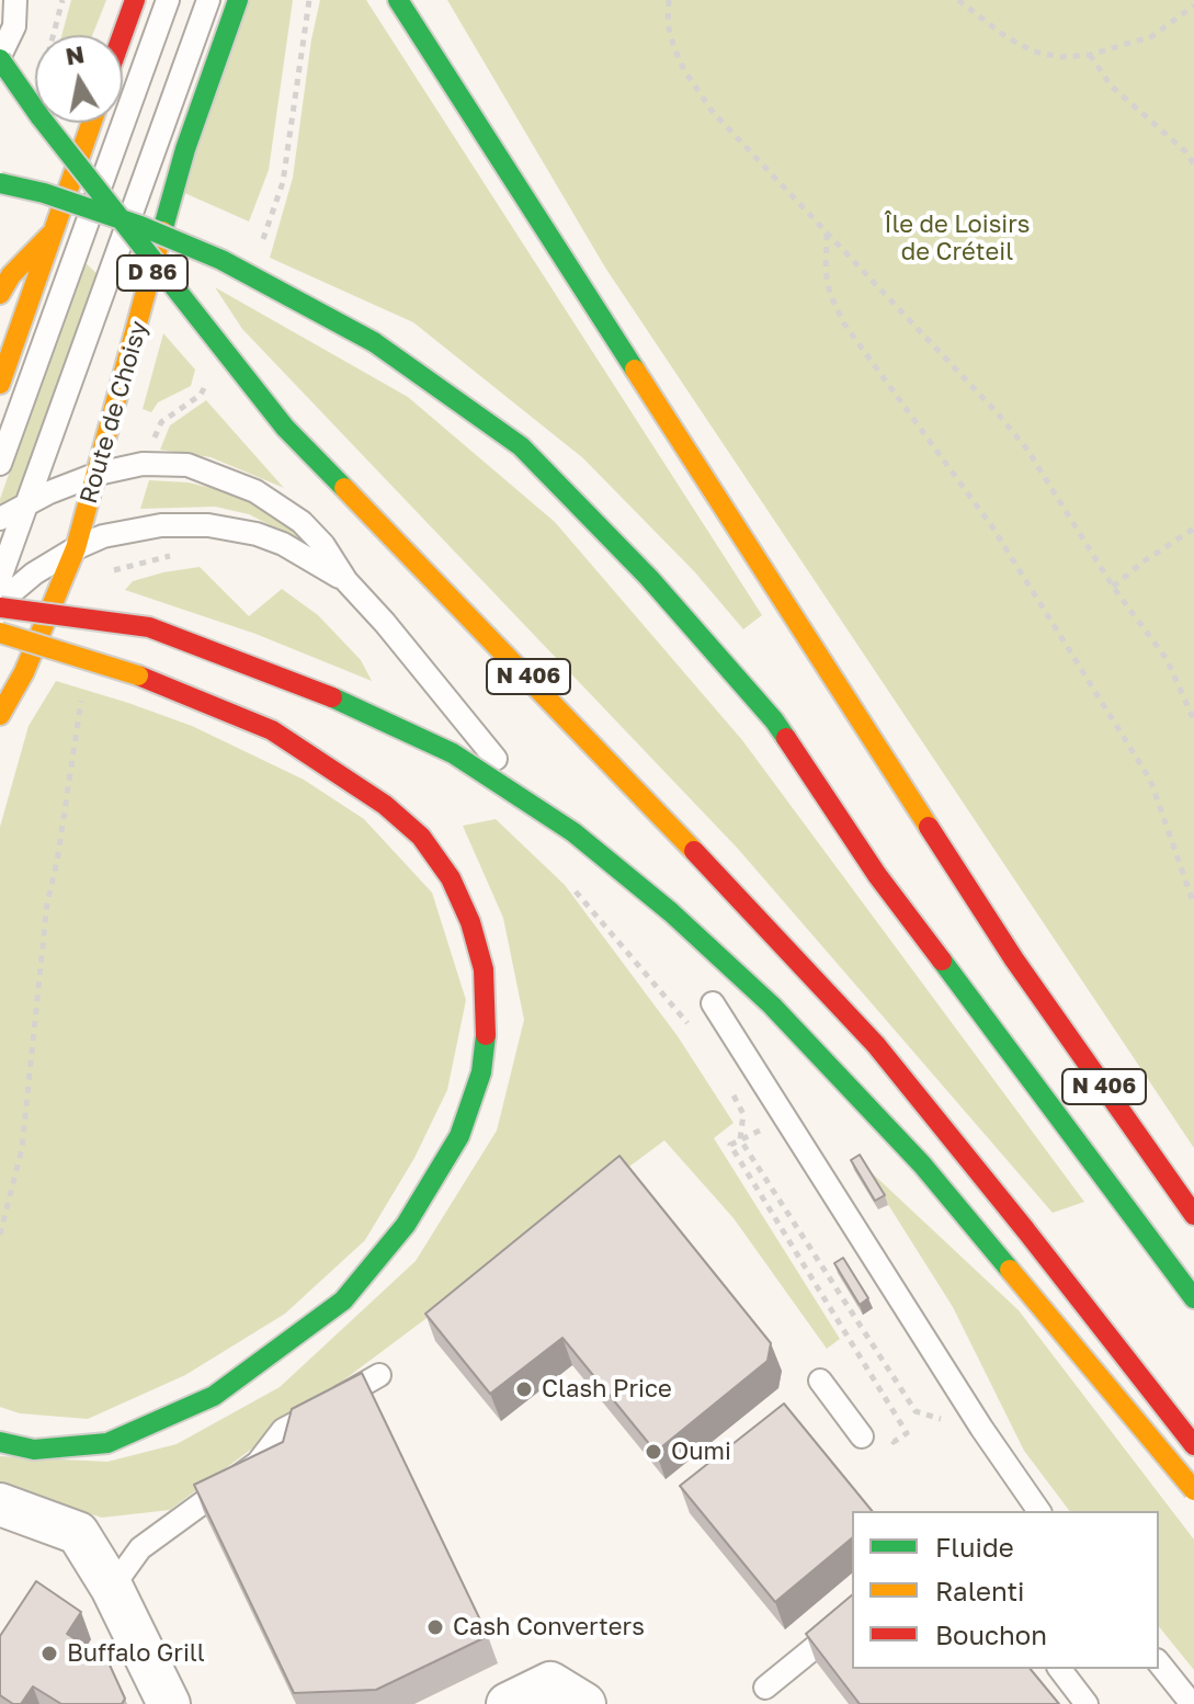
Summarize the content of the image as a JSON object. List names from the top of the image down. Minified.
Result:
{"streets":{"main road":["D 86","Route de Choisy","N 406"]},"parks":["Île de Loisirs de Créteil"],"places":["Clash Price","Oumi","Cash Converters","Buffalo Grill"],"legend":["Fluide","Ralenti","Bouchon"],"north":"top"}
